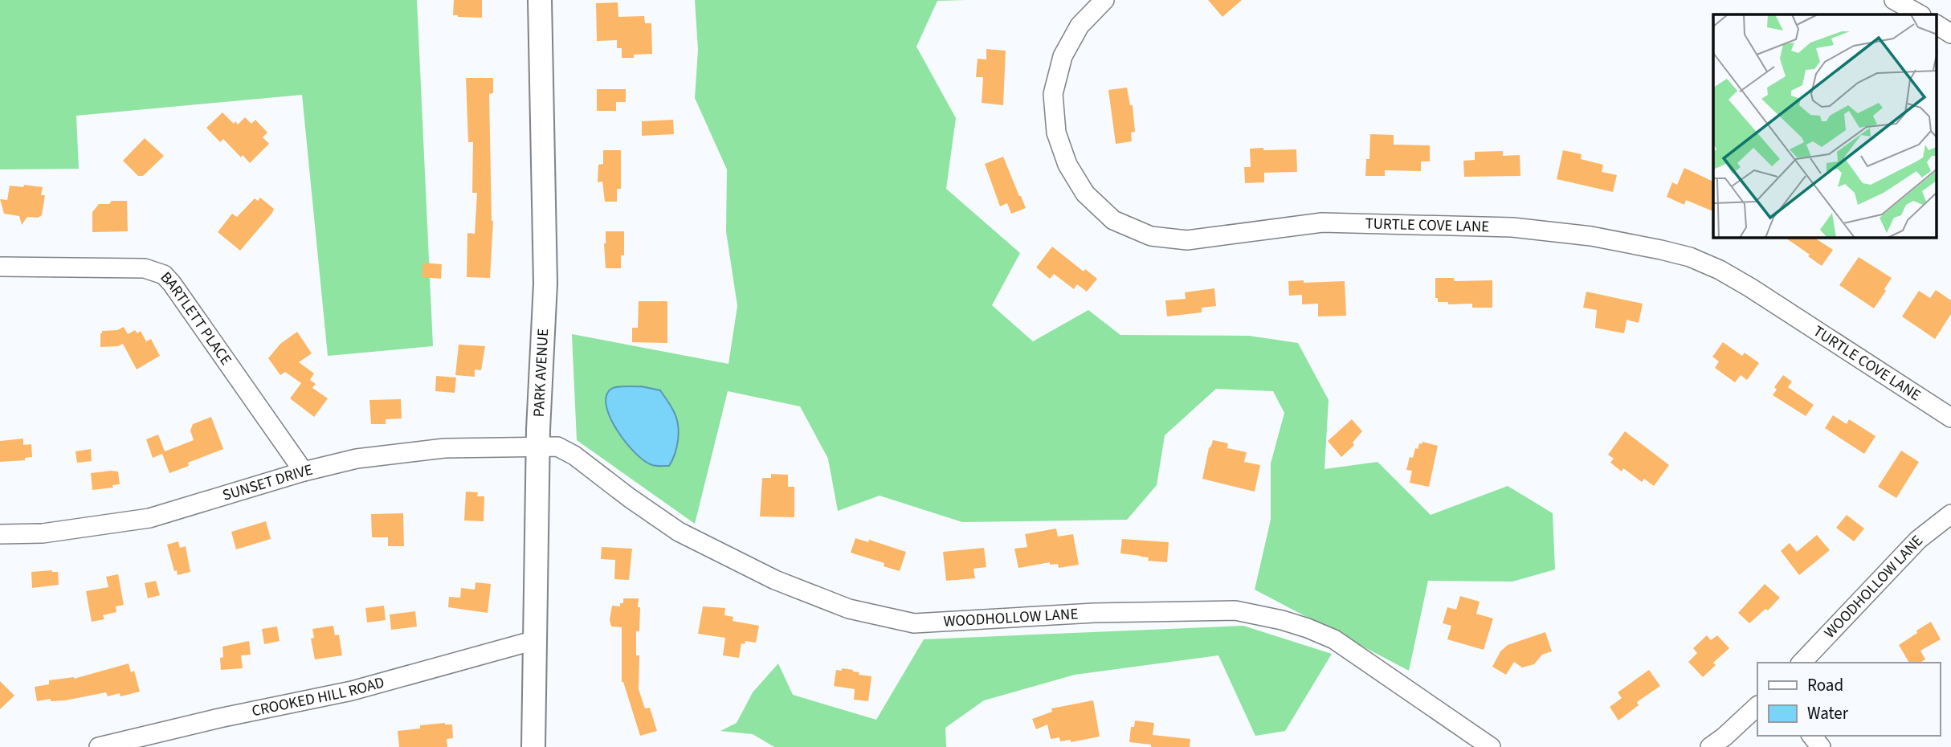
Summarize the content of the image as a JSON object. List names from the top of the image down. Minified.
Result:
{"streets":{"main road":["PARK AVENUE"],"street":["TURTLE COVE LANE","BARTLETT PLACE","SUNSET DRIVE","WOODHOLLOW LANE","CROOKED HILL ROAD"]},"crossings":[["BARTLETT PLACE","SUNSET DRIVE"],["PARK AVENUE","SUNSET DRIVE"],["PARK AVENUE","WOODHOLLOW LANE"],["PARK AVENUE","CROOKED HILL ROAD"],["SUNSET DRIVE","WOODHOLLOW LANE"]],"legend":["Road","Water"]}
